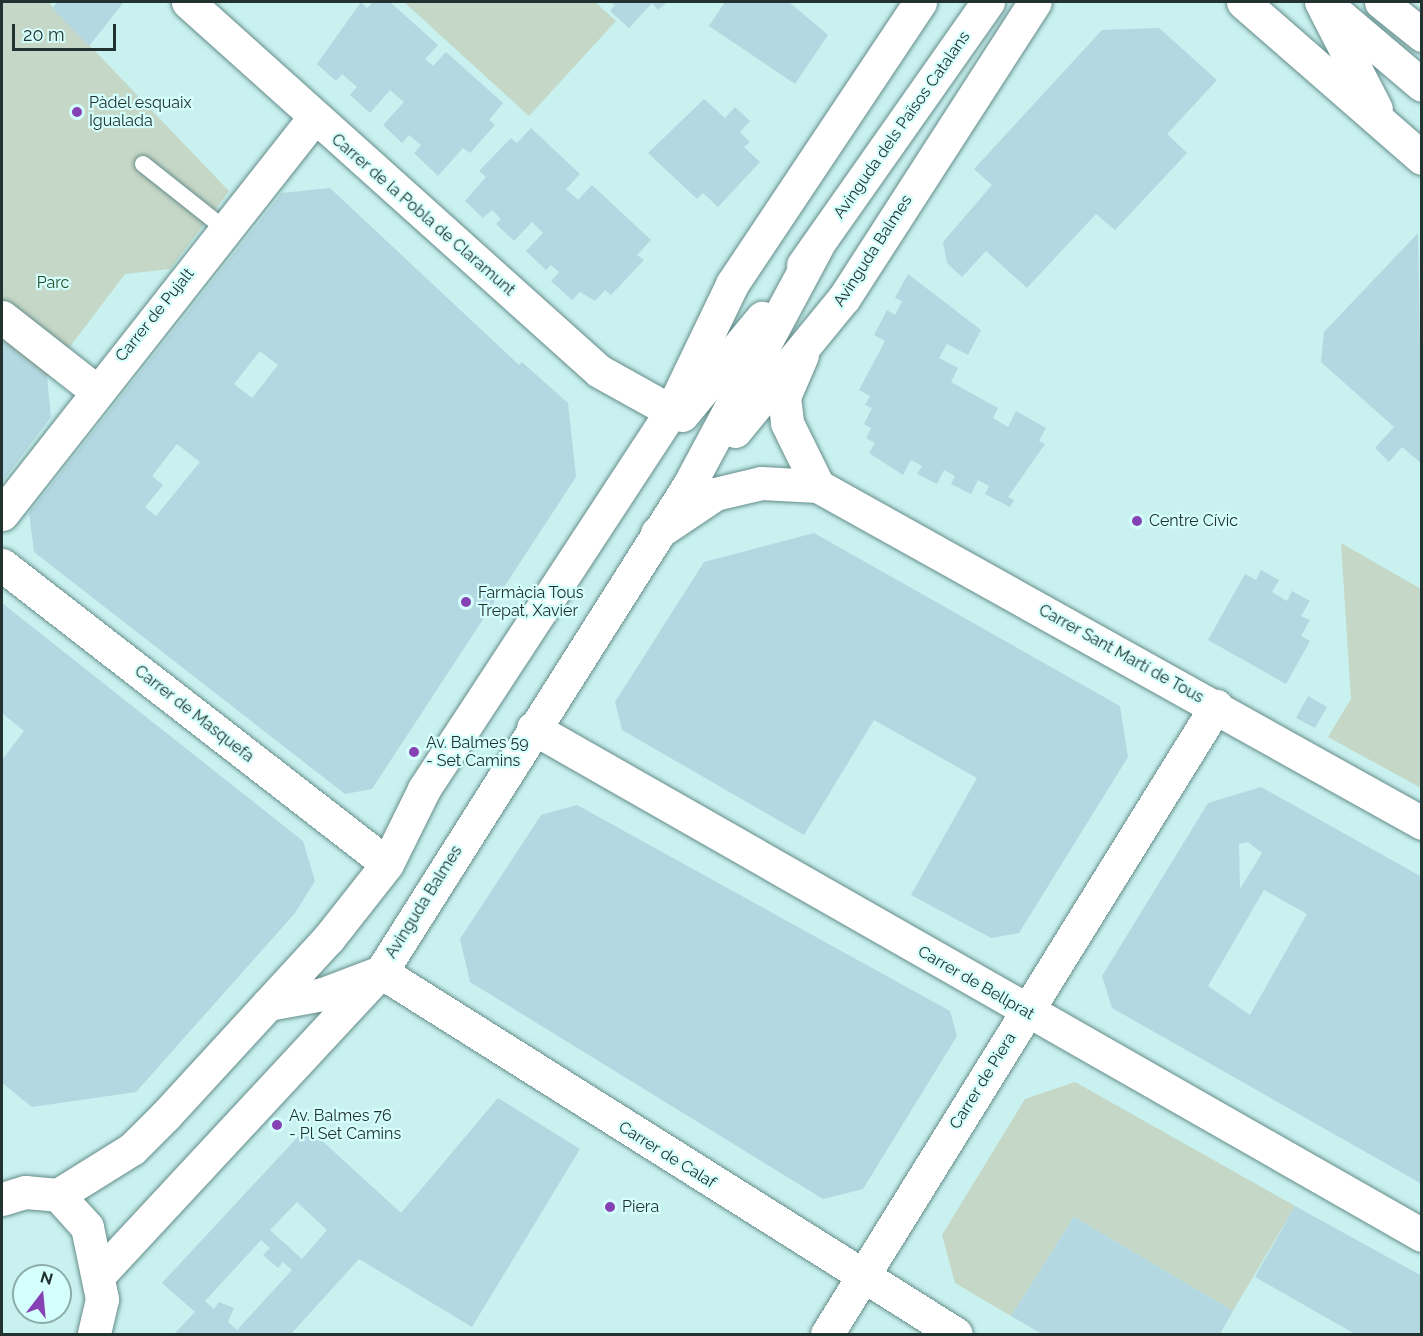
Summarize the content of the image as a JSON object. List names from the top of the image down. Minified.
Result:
{"streets":{"street":["Avinguda dels Països Catalans","Carrer de la Pobla de Claramunt","Avinguda Balmes","Carrer de Pujalt","Carrer Sant Martí de Tous","Carrer de Masquefa","Carrer de Bellprat","Carrer de Piera","Carrer de Calaf"]},"crossings":[["Avinguda dels Països Catalans","Avinguda Balmes"],["Carrer de la Pobla de Claramunt","Carrer de Pujalt"],["Avinguda Balmes","Carrer de Bellprat"],["Avinguda Balmes","Carrer de Calaf"],["Carrer Sant Martí de Tous","Carrer de Piera"],["Carrer de Bellprat","Carrer de Piera"],["Carrer de Piera","Carrer de Calaf"]],"parks":["Parc"],"places":["Pàdel esquaix Igualada","Centre Cívic","Farmàcia Tous Trepat, Xavier","Av. Balmes 59 - Set Camins","Av. Balmes 76 - Pl Set Camins","Piera"],"scale_bar":"20 m","north":"top"}
